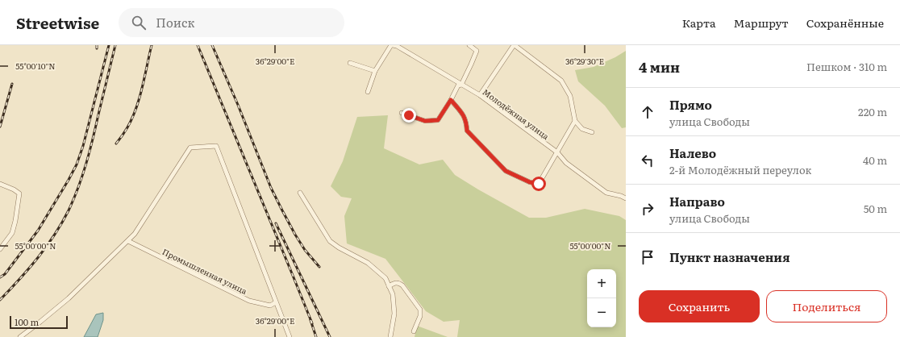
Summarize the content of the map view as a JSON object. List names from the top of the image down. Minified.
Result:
{"streets":{"street":["Молодёжная улица","Промышленная улица"]},"scale_bar":"100 m","page":{"header":"Streetwise","search":"Поиск","nav":["Карта","Маршрут","Сохранённые"],"heading":["4 мин","Пешком · 310 m"],"list":[["Прямо","улица Свободы","220 m"],["Налево","2-й Молодёжный переулок","40 m"],["Направо","улица Свободы","50 m"],"Пункт назначения"],"map_buttons":["+","−"],"buttons":["Сохранить","Поделиться"],"scale":"100 m"},"coordinates":["36°29'00\"E","36°29'30\"E","55°00'10\"N","55°00'00\"N"]}
